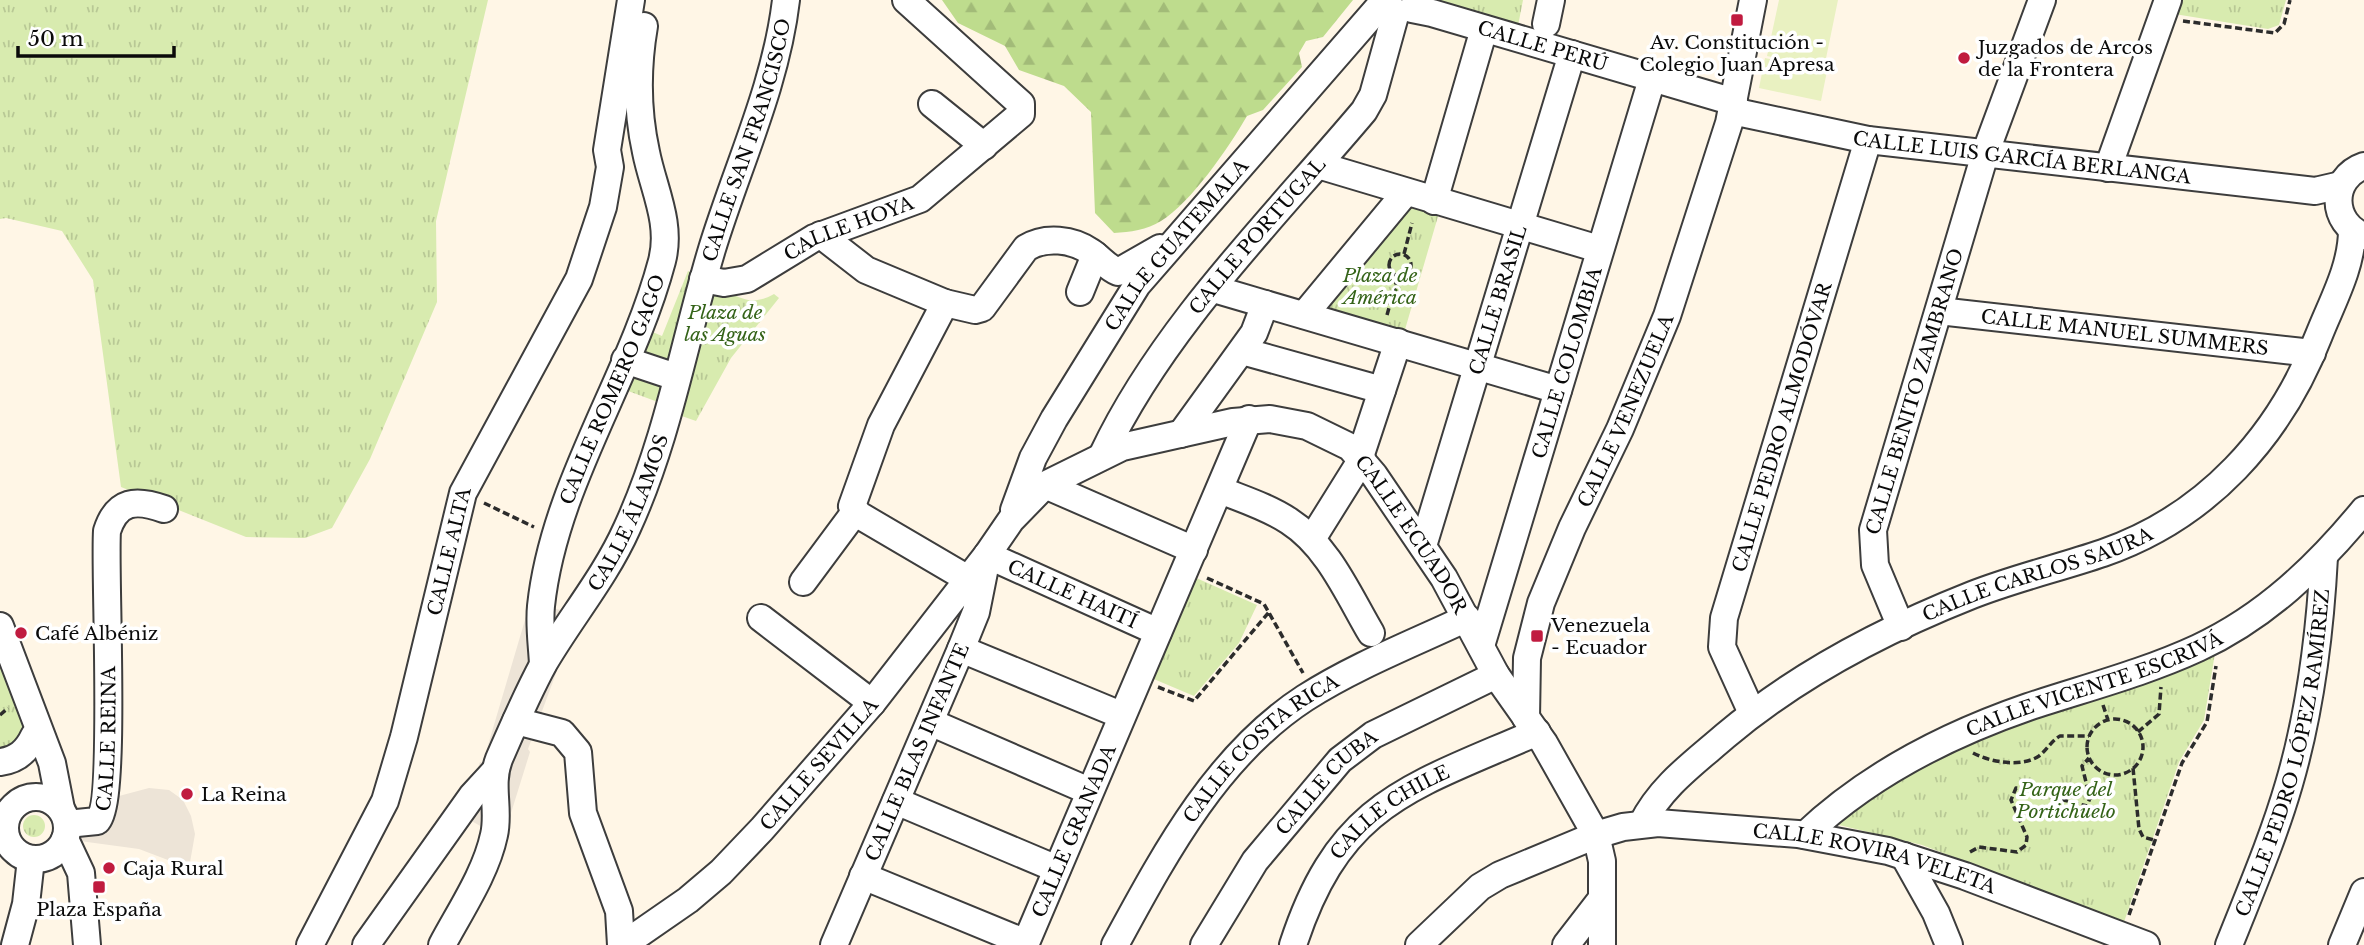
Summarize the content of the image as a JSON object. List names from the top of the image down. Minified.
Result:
{"streets":{"street":["CALLE PERÚ","CALLE SAN FRANCISCO","CALLE LUIS GARCÍA BERLANGA","CALLE HOYA","CALLE PORTUGAL","CALLE GUATEMALA","CALLE BRASIL","CALLE MANUEL SUMMERS","CALLE COLOMBIA","CALLE ROMERO GAGO","CALLE BENITO ZAMBRANO","CALLE VENEZUELA","CALLE PEDRO ALMODÓVAR","CALLE ÁLAMOS","CALLE ECUADOR","CALLE ALTA","CALLE CARLOS SAURA","CALLE HAITÍ","CALLE VICENTE ESCRIVÁ","CALLE REINA","CALLE BLAS INFANTE","CALLE COSTA RICA","CALLE PEDRO LÓPEZ RAMÍREZ","CALLE SEVILLA","CALLE CUBA","CALLE CHILE","CALLE GRANADA","CALLE ROVIRA VELETA"]},"crossings":[["CALLE PERÚ","CALLE LUIS GARCÍA BERLANGA"],["CALLE PERÚ","CALLE PORTUGAL"],["CALLE PERÚ","CALLE GUATEMALA"],["CALLE PERÚ","CALLE BRASIL"],["CALLE PERÚ","CALLE COLOMBIA"],["CALLE PERÚ","CALLE VENEZUELA"],["CALLE SAN FRANCISCO","CALLE HOYA"],["CALLE LUIS GARCÍA BERLANGA","CALLE BENITO ZAMBRANO"],["CALLE LUIS GARCÍA BERLANGA","CALLE VENEZUELA"],["CALLE LUIS GARCÍA BERLANGA","CALLE PEDRO ALMODÓVAR"],["CALLE LUIS GARCÍA BERLANGA","CALLE CARLOS SAURA"],["CALLE PORTUGAL","CALLE GUATEMALA"],["CALLE PORTUGAL","CALLE ECUADOR"],["CALLE GUATEMALA","CALLE ECUADOR"],["CALLE BRASIL","CALLE ECUADOR"],["CALLE MANUEL SUMMERS","CALLE BENITO ZAMBRANO"],["CALLE MANUEL SUMMERS","CALLE CARLOS SAURA"],["CALLE COLOMBIA","CALLE ECUADOR"],["CALLE ROMERO GAGO","CALLE ÁLAMOS"],["CALLE BENITO ZAMBRANO","CALLE CARLOS SAURA"],["CALLE VENEZUELA","CALLE ECUADOR"],["CALLE VENEZUELA","CALLE CHILE"],["CALLE PEDRO ALMODÓVAR","CALLE CARLOS SAURA"],["CALLE ECUADOR","CALLE HAITÍ"],["CALLE ECUADOR","CALLE BLAS INFANTE"],["CALLE ECUADOR","CALLE COSTA RICA"],["CALLE ECUADOR","CALLE SEVILLA"],["CALLE ECUADOR","CALLE CUBA"],["CALLE ECUADOR","CALLE CHILE"],["CALLE ECUADOR","CALLE GRANADA"],["CALLE ECUADOR","CALLE ROVIRA VELETA"],["CALLE CARLOS SAURA","CALLE ROVIRA VELETA"],["CALLE HAITÍ","CALLE BLAS INFANTE"],["CALLE HAITÍ","CALLE SEVILLA"],["CALLE HAITÍ","CALLE GRANADA"],["CALLE VICENTE ESCRIVÁ","CALLE PEDRO LÓPEZ RAMÍREZ"],["CALLE VICENTE ESCRIVÁ","CALLE ROVIRA VELETA"],["CALLE BLAS INFANTE","CALLE SEVILLA"]],"parks":["Plaza de América","Plaza de las Aguas","Parque del Portichuelo"],"places":{"transit":["Av. Constitución - Colegio Juan Apresa","Venezuela - Ecuador","Plaza España"],"other":["Juzgados de Arcos de la Frontera","Café Albéniz","La Reina","Caja Rural"]},"scale_bar":"50 m"}
